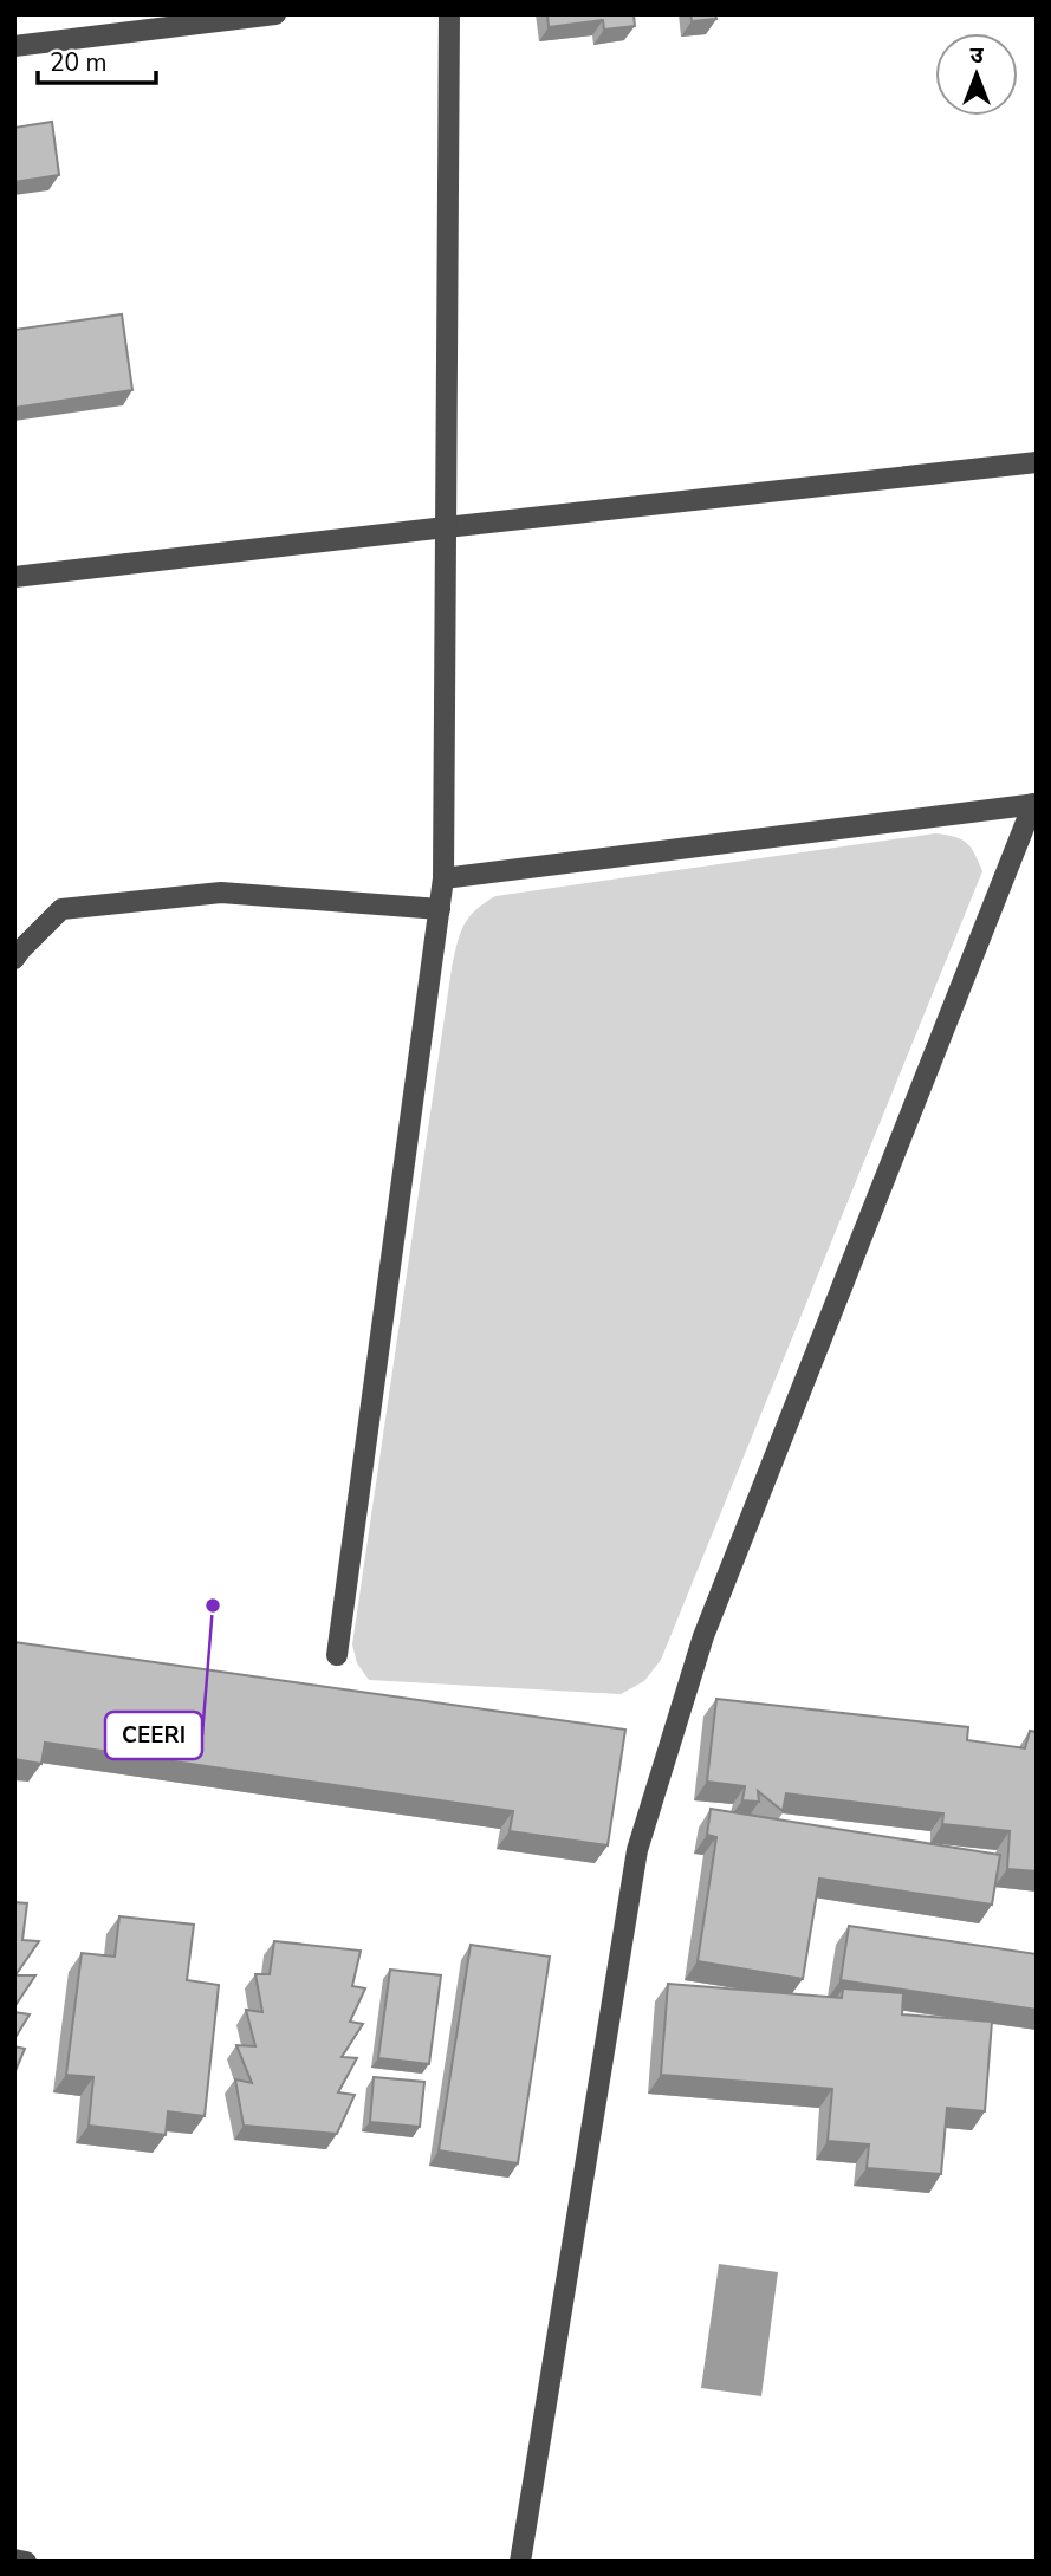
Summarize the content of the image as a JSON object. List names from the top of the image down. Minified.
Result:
{"places":["CEERI"],"scale_bar":"20 m","north":"top"}
